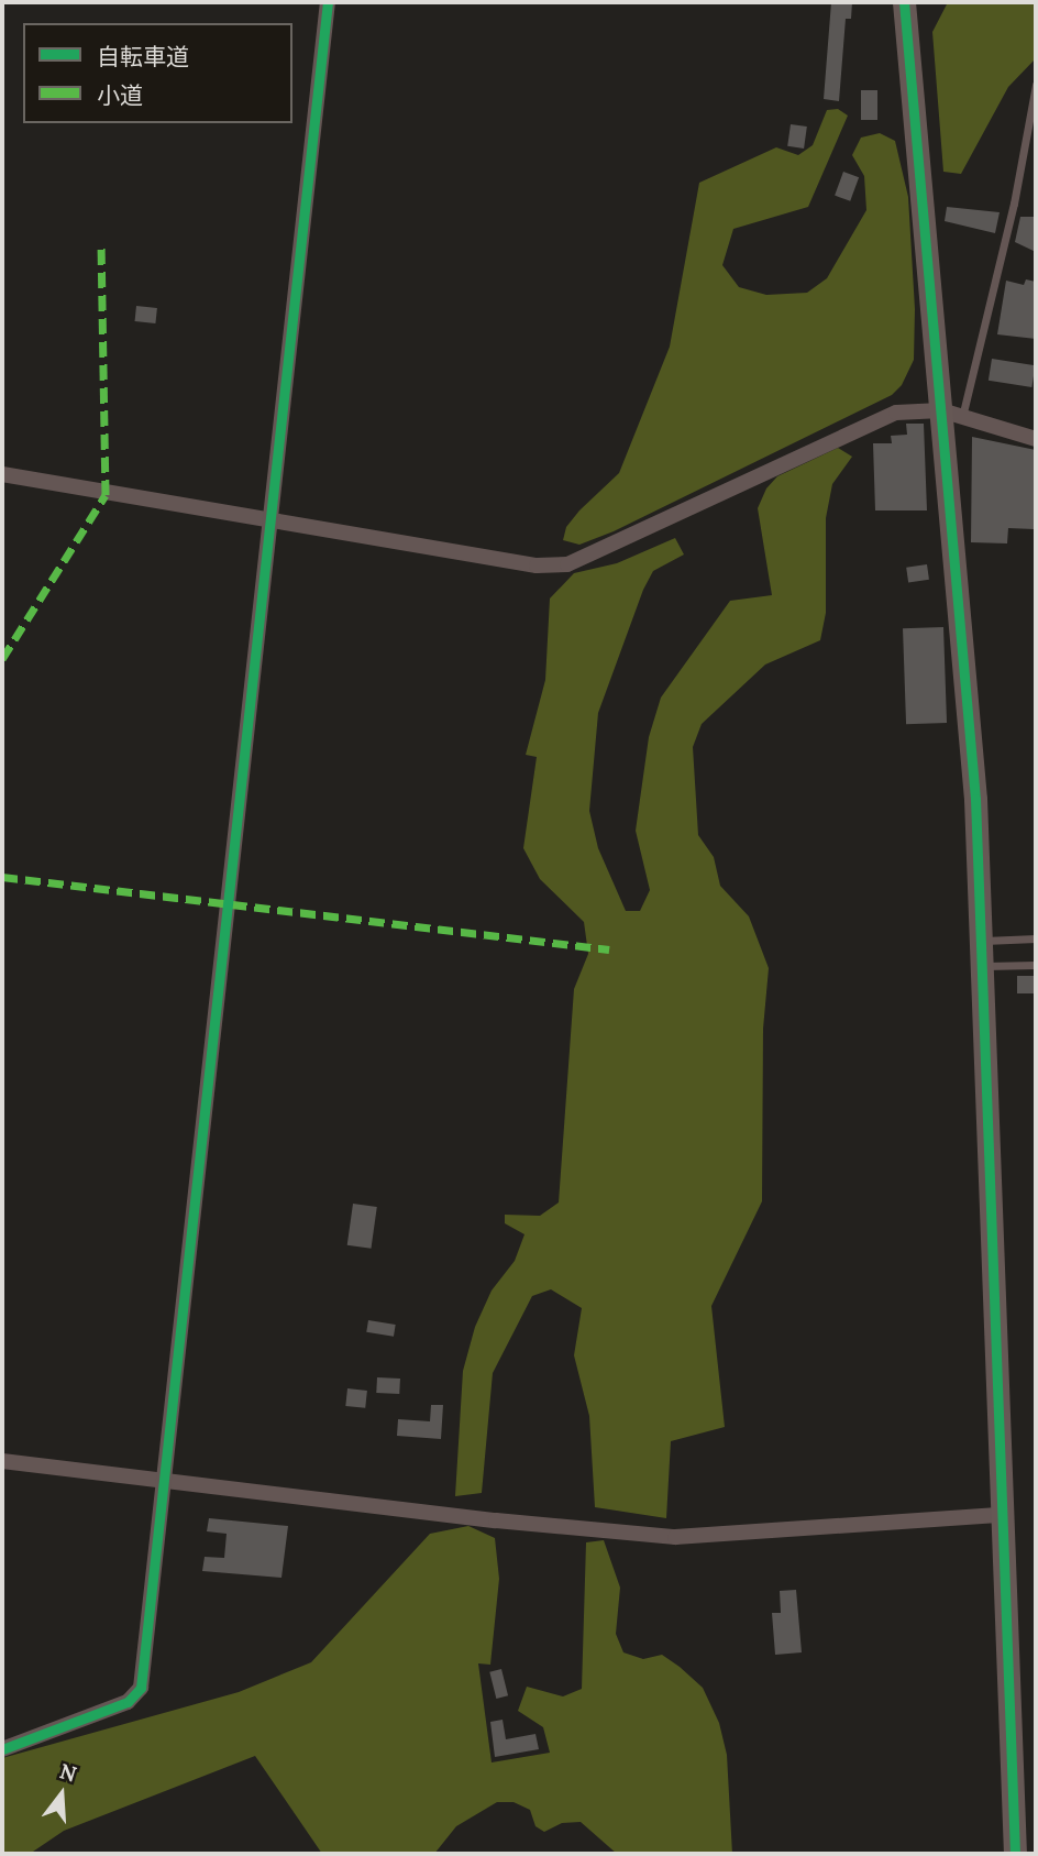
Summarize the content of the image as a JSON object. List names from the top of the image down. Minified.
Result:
{"legend":["自転車道","小道"],"north":"top"}
